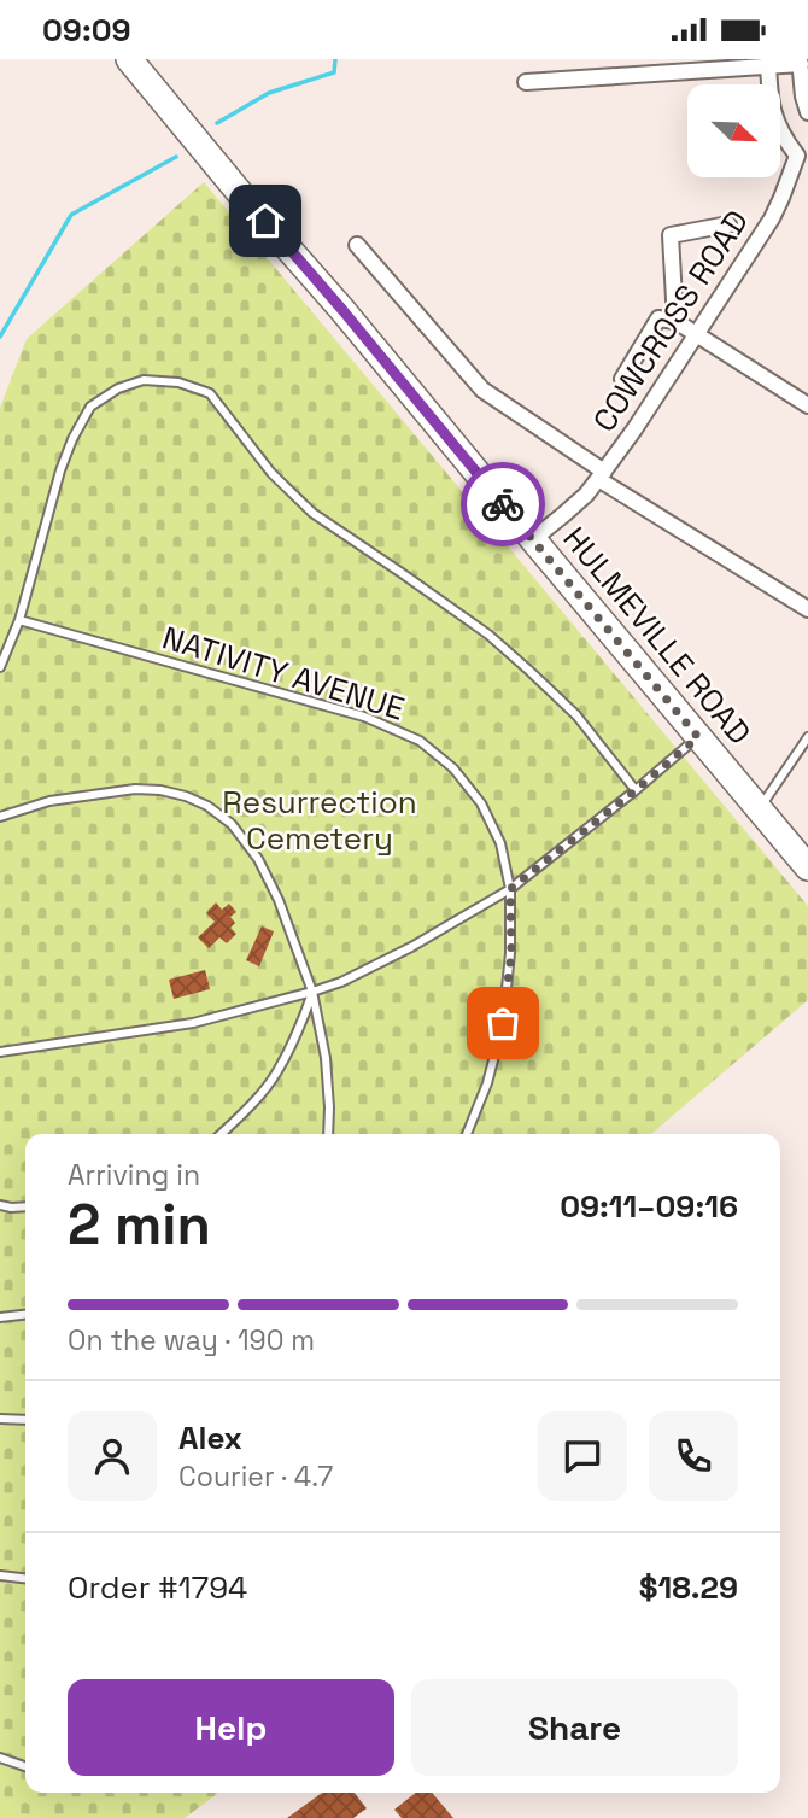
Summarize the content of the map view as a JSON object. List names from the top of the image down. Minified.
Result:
{"streets":{"main road":["HULMEVILLE ROAD"],"street":["COWCROSS ROAD"],"lane":["NATIVITY AVENUE"]},"crossings":[["COWCROSS ROAD","HULMEVILLE ROAD"]],"parks":["Resurrection Cemetery"],"north":"bottom right","page":{"status":"09:09","heading":["2 min","Arriving in","09:11–09:16"],"panel":["Alex","Courier · 4.7","Order #1794","$18.29"],"bar":"On the way · 190 m","buttons":["Help","Share"]}}
